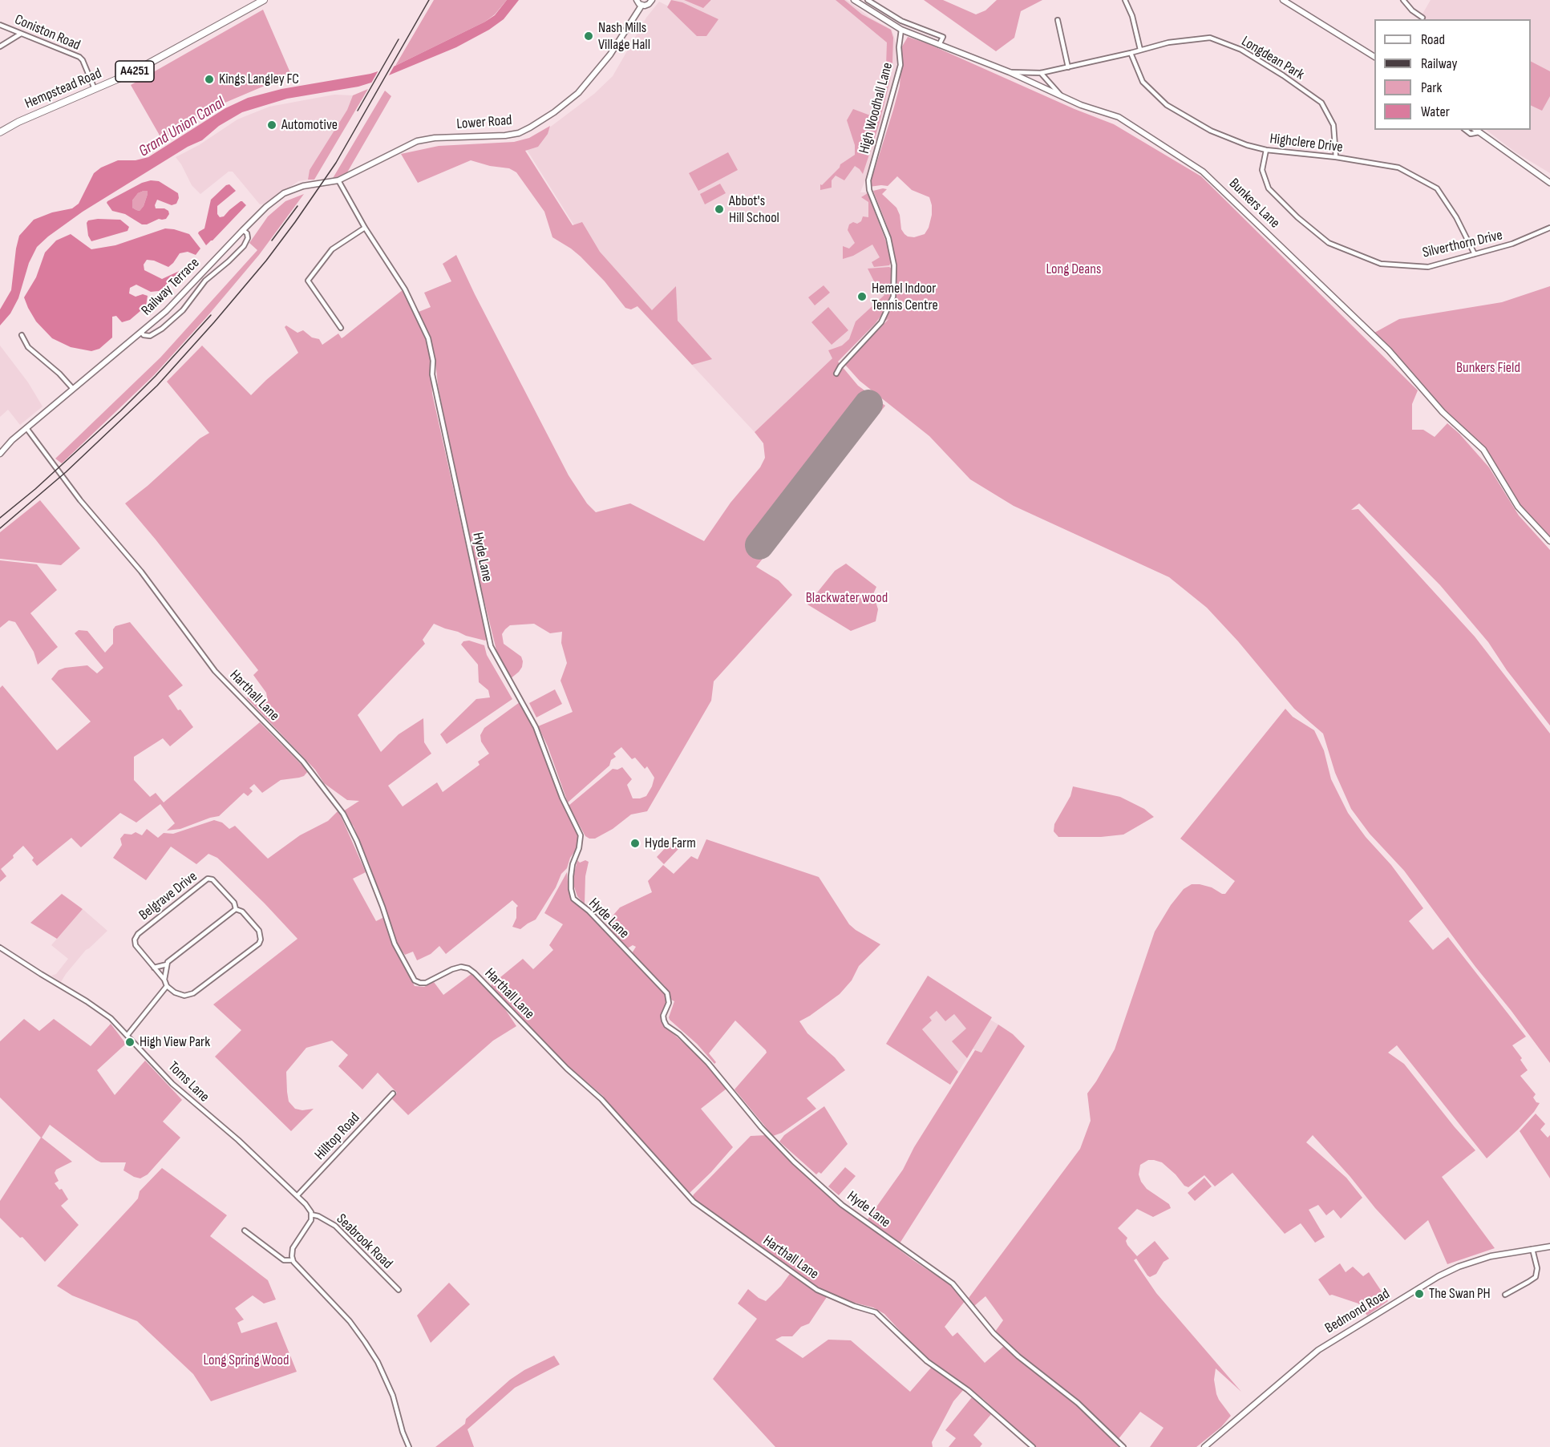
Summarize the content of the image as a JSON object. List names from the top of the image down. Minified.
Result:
{"streets":{"main road":["A4251","Hempstead Road"],"street":["Coniston Road","Longdean Park","High Woodhall Lane","Lower Road","Highclere Drive","Bunkers Lane","Silverthorn Drive","Railway Terrace","Hyde Lane","Harthall Lane","Belgrave Drive","Toms Lane","Hilltop Road","Seabrook Road","Bedmond Road"]},"crossings":[["Coniston Road","Hempstead Road"],["Longdean Park","Highclere Drive"],["Longdean Park","Bunkers Lane"],["High Woodhall Lane","Bunkers Lane"],["Lower Road","Railway Terrace"],["Lower Road","Hyde Lane"],["Highclere Drive","Silverthorn Drive"],["Railway Terrace","Hyde Lane"],["Railway Terrace","Harthall Lane"],["Toms Lane","Hilltop Road"],["Toms Lane","Seabrook Road"]],"water":["Grand Union Canal"],"parks":["Long Deans","Bunkers Field","Blackwater wood","Long Spring Wood"],"places":["Nash Mills Village Hall","Kings Langley FC","Automotive","Abbot's Hill School","Hemel Indoor Tennis Centre","Hyde Farm","High View Park","The Swan PH"],"legend":["Road","Railway","Park","Water"]}
